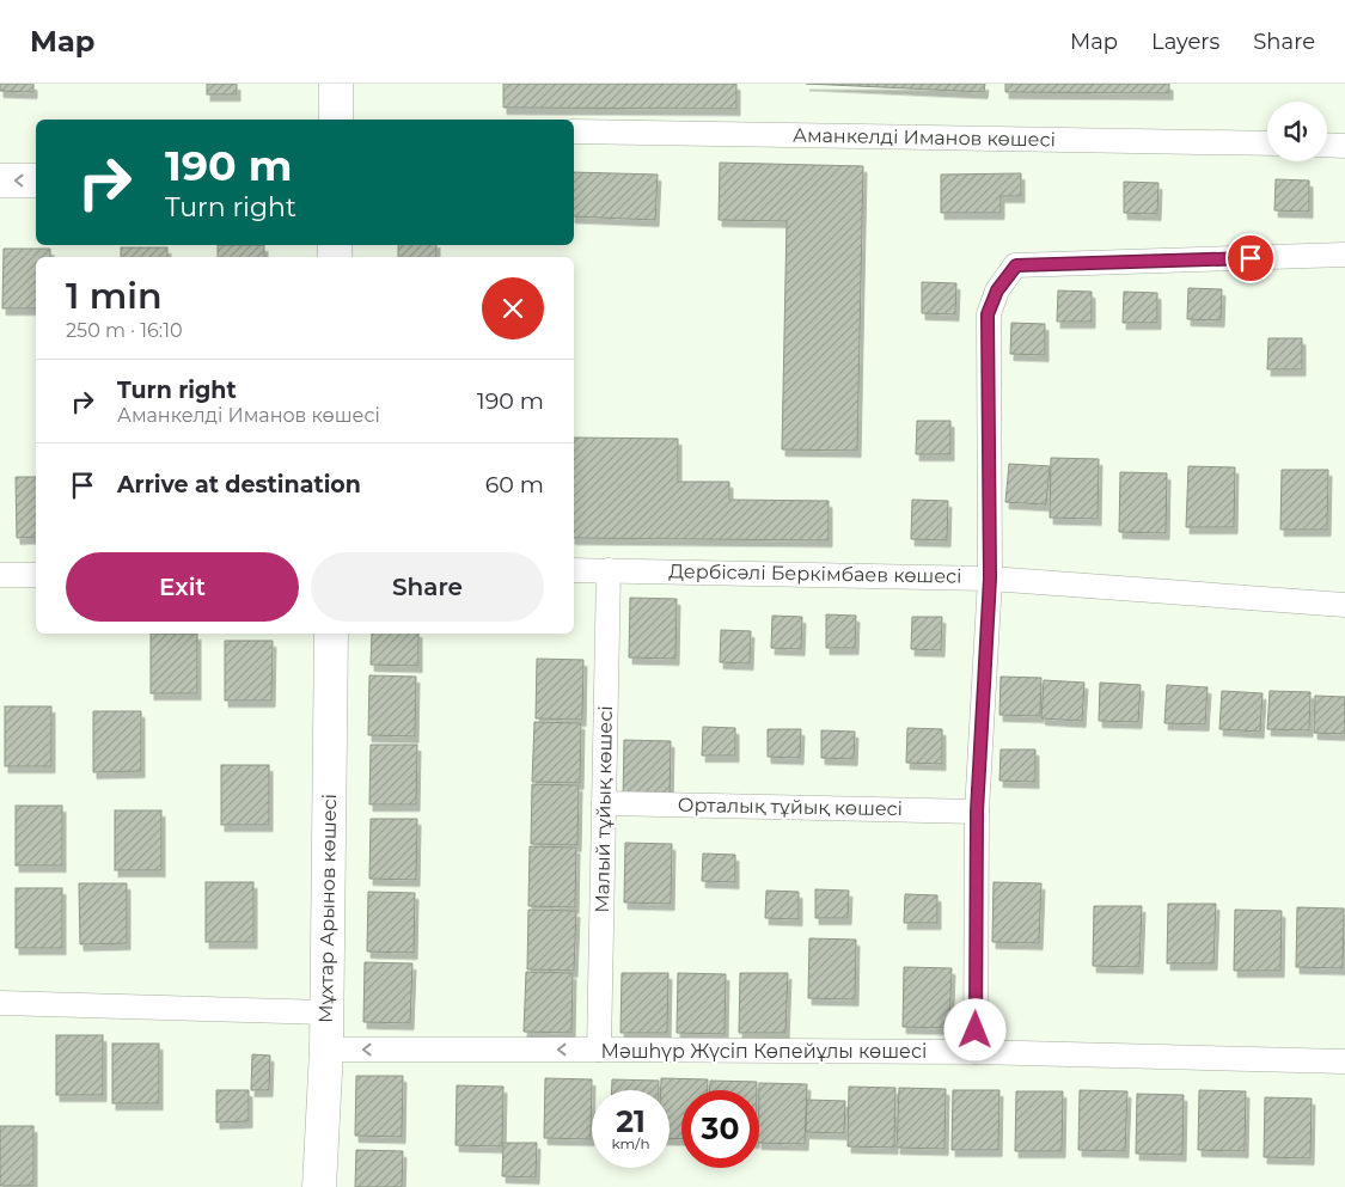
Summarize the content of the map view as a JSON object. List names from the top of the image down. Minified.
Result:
{"streets":{"main road":["Мұхтар Арынов көшесі"],"street":["Аманкелді Иманов көшесі","Дербісәлі Беркімбаев көшесі","Орталық тұйық көшесі","Малый тұйық көшесі","Мәшһүр Жүсіп Көпейұлы көшесі"]},"crossings":[["Дербісәлі Беркімбаев көшесі","Малый тұйық көшесі"],["Орталық тұйық көшесі","Малый тұйық көшесі"],["Малый тұйық көшесі","Мәшһүр Жүсіп Көпейұлы көшесі"],["Мұхтар Арынов көшесі","Мәшһүр Жүсіп Көпейұлы көшесі"]],"page":{"header":"Map","nav":["Map","Layers","Share"],"turn":["190 m","Turn right"],"heading":["1 min","250 m · 16:10"],"list":[{"name":"Turn right","note":"Аманкелді Иманов көшесі","value":"190 m"},{"name":"Arrive at destination","value":"60 m"}],"buttons":["Exit","Share"],"speed":"21 km/h","limit":"30"}}
